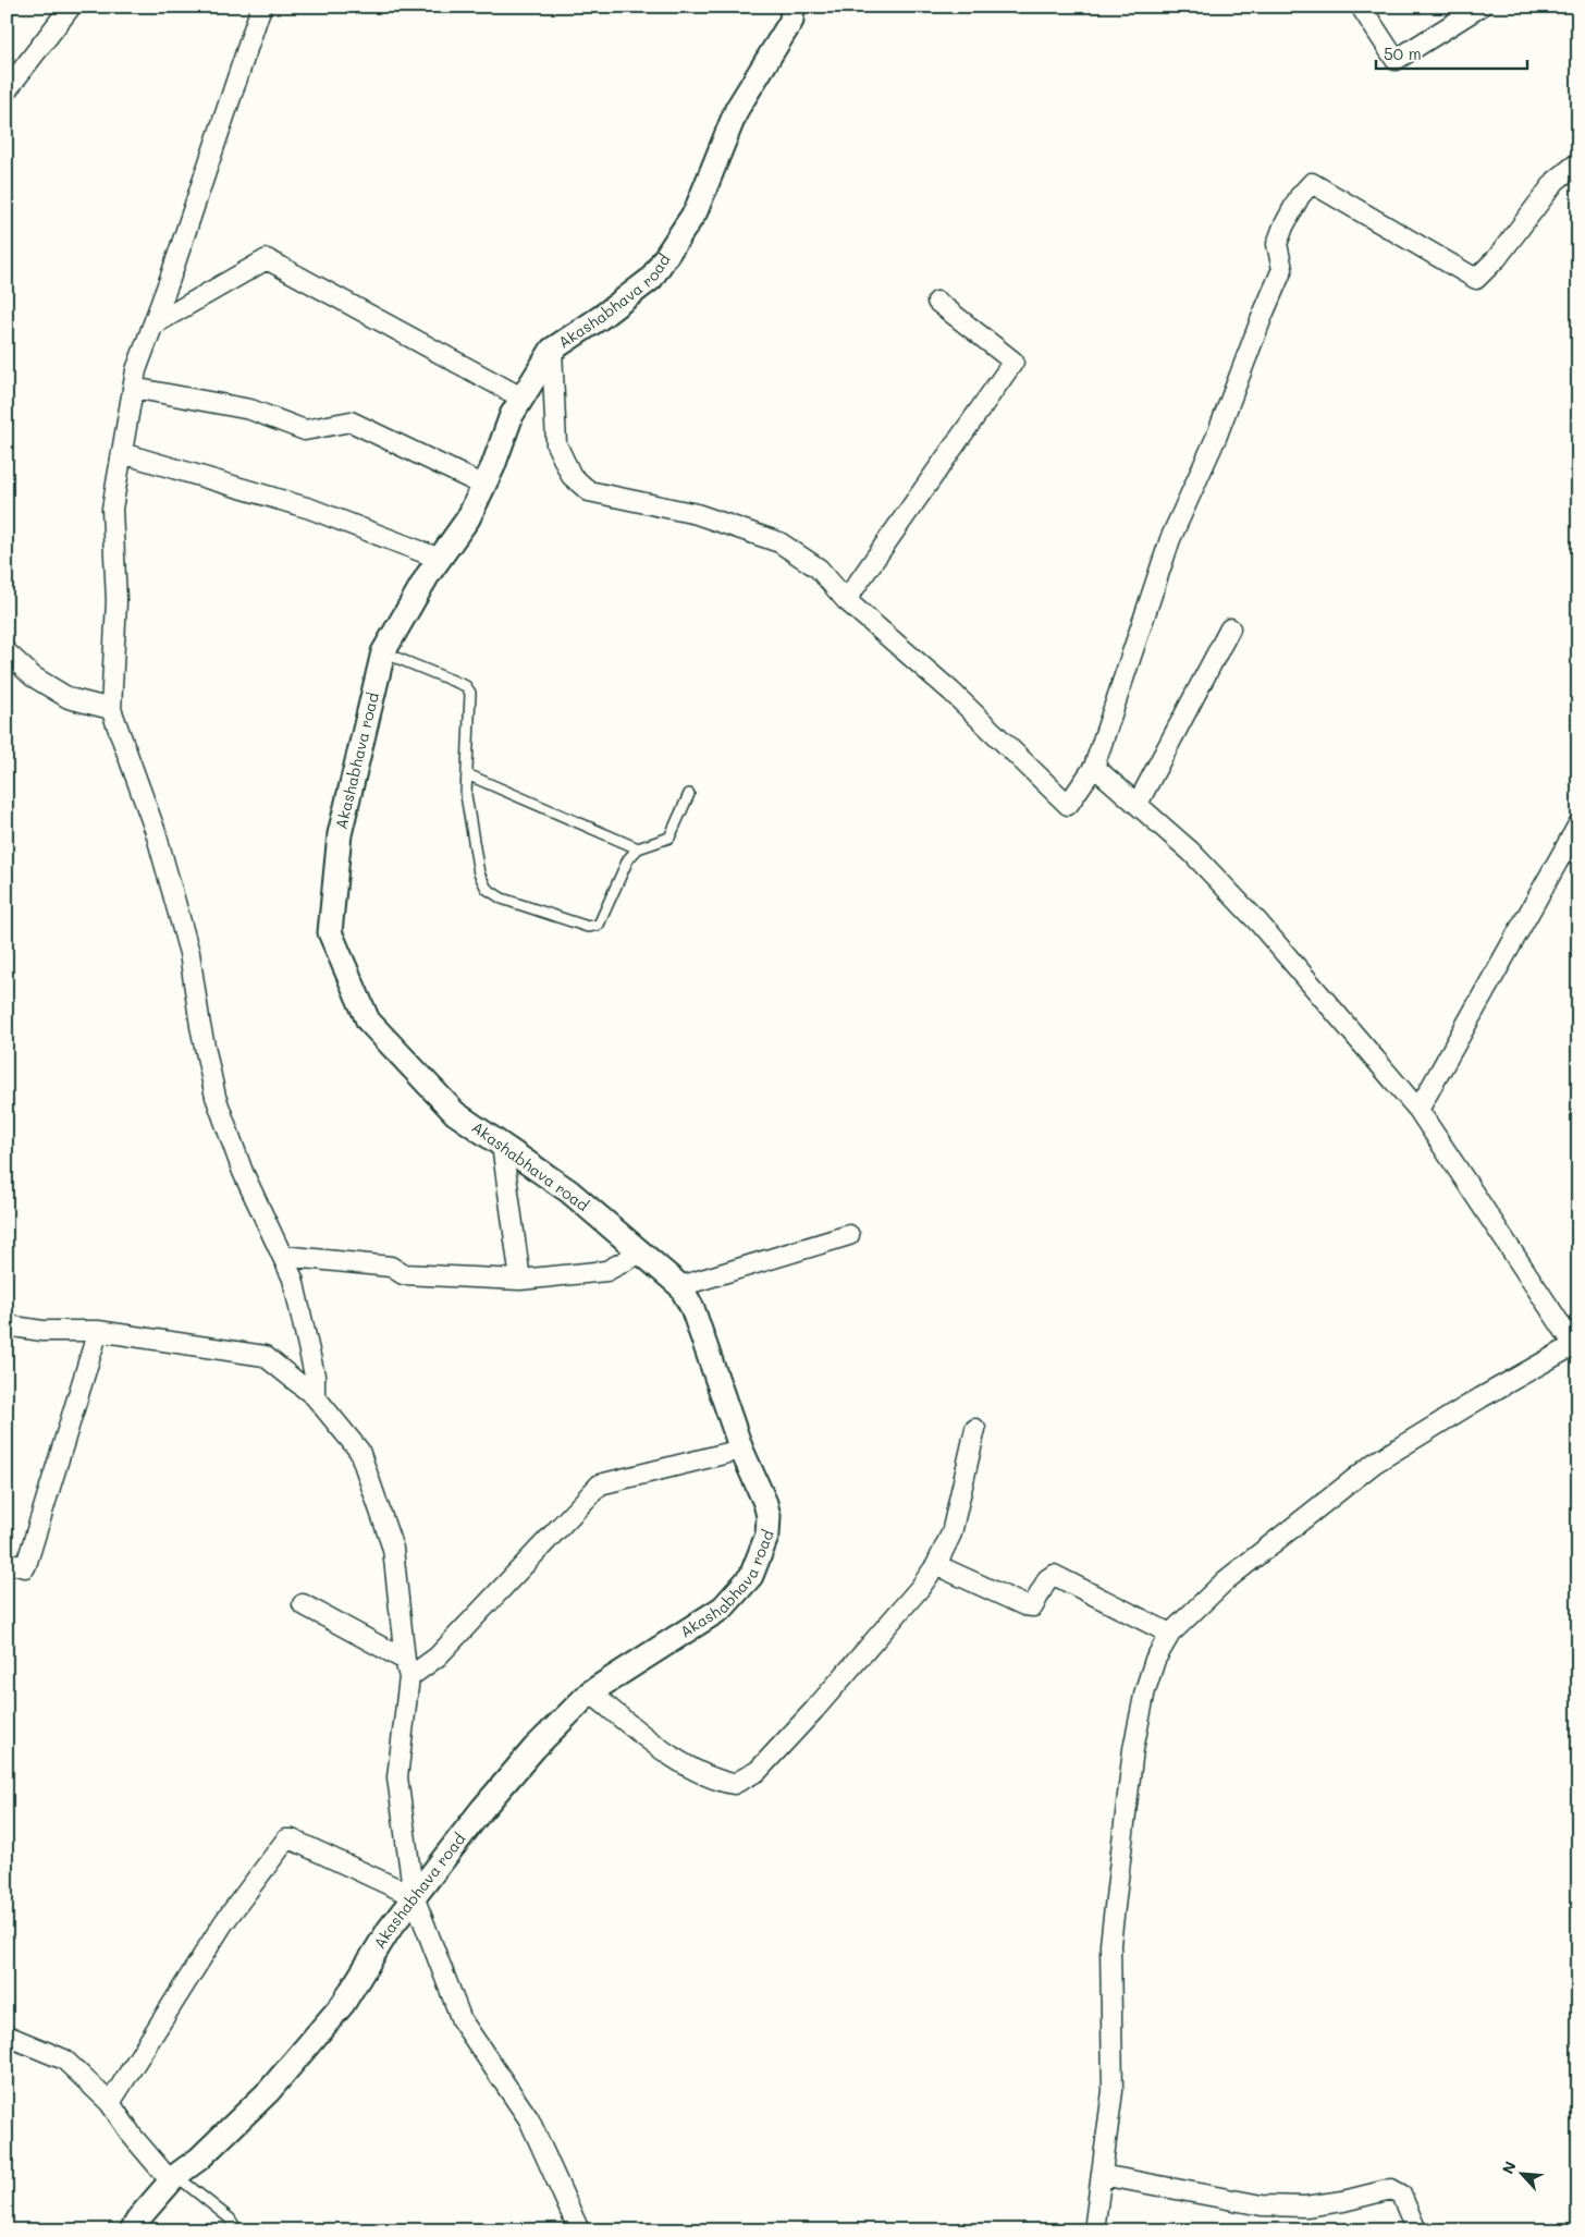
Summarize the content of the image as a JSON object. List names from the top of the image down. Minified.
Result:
{"streets":{"street":["Akashabhava road"]},"scale_bar":"50 m","north":"top left"}
